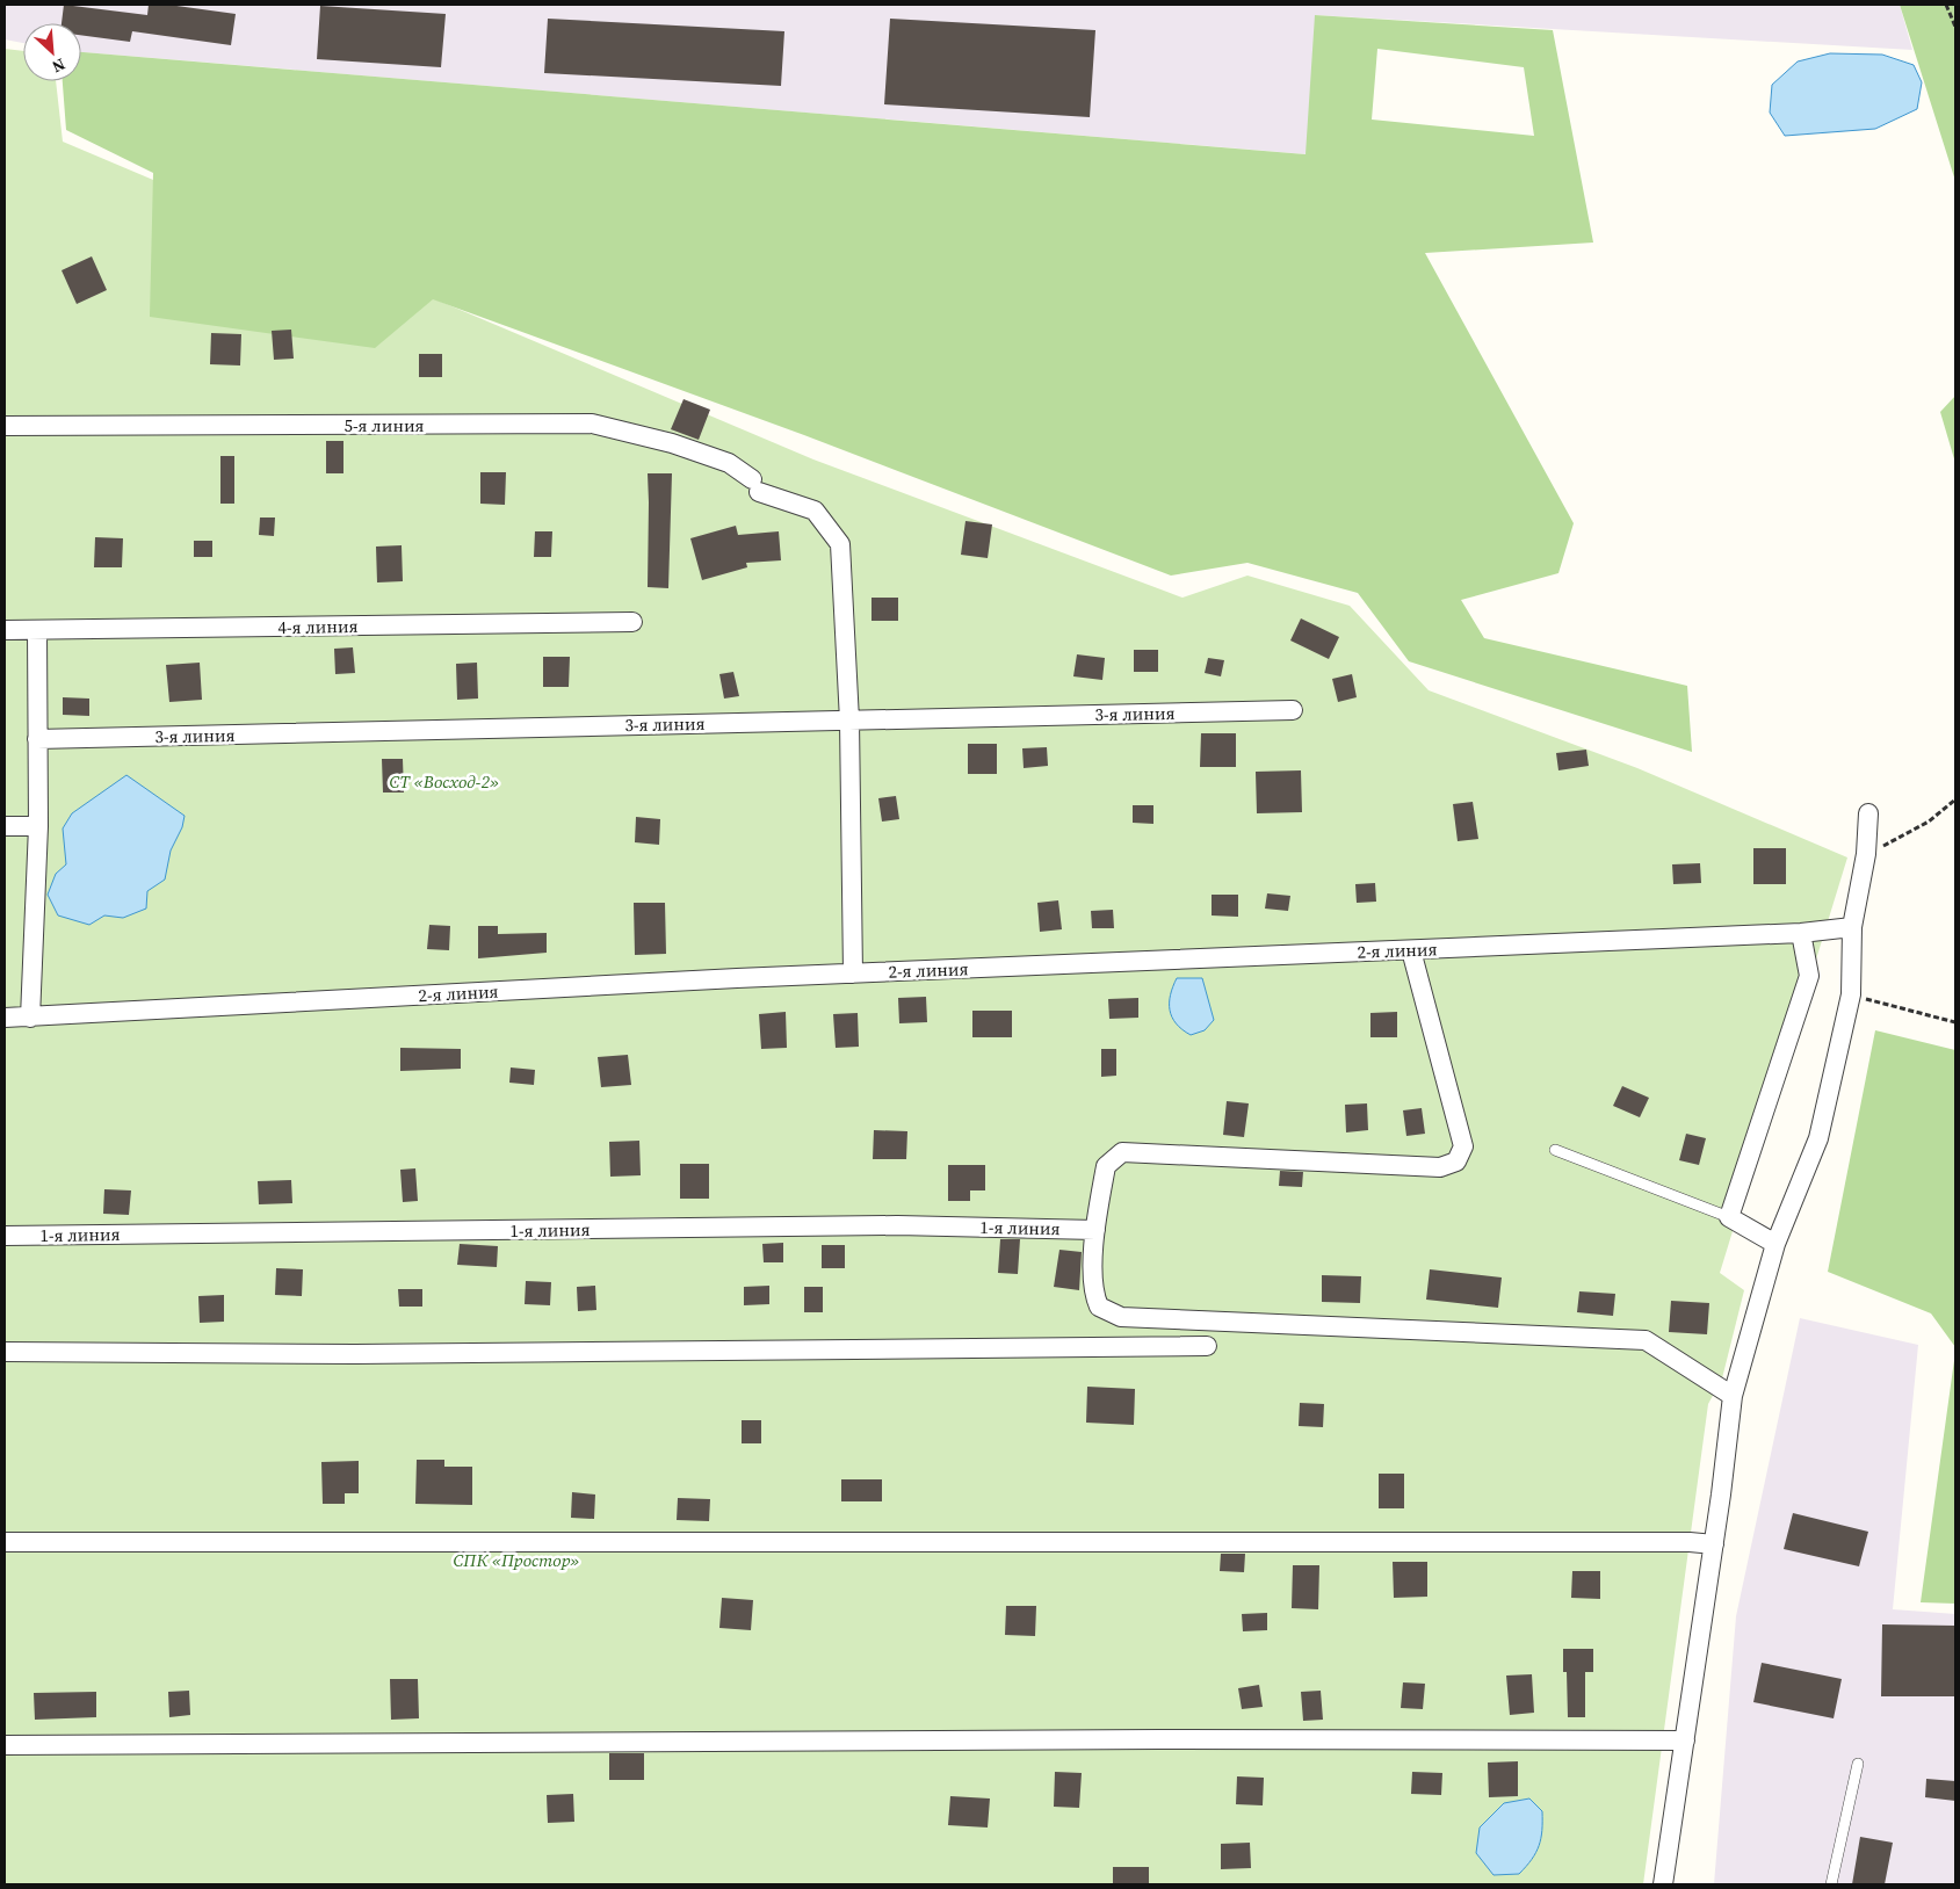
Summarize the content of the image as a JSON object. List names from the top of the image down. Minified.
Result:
{"streets":{"street":["5-я линия","4-я линия","3-я линия","2-я линия","1-я линия"]},"crossings":[["5-я линия","3-я линия"],["5-я линия","2-я линия"]],"parks":["СТ «Восход-2»","СПК «Простор»"],"north":"bottom right"}
